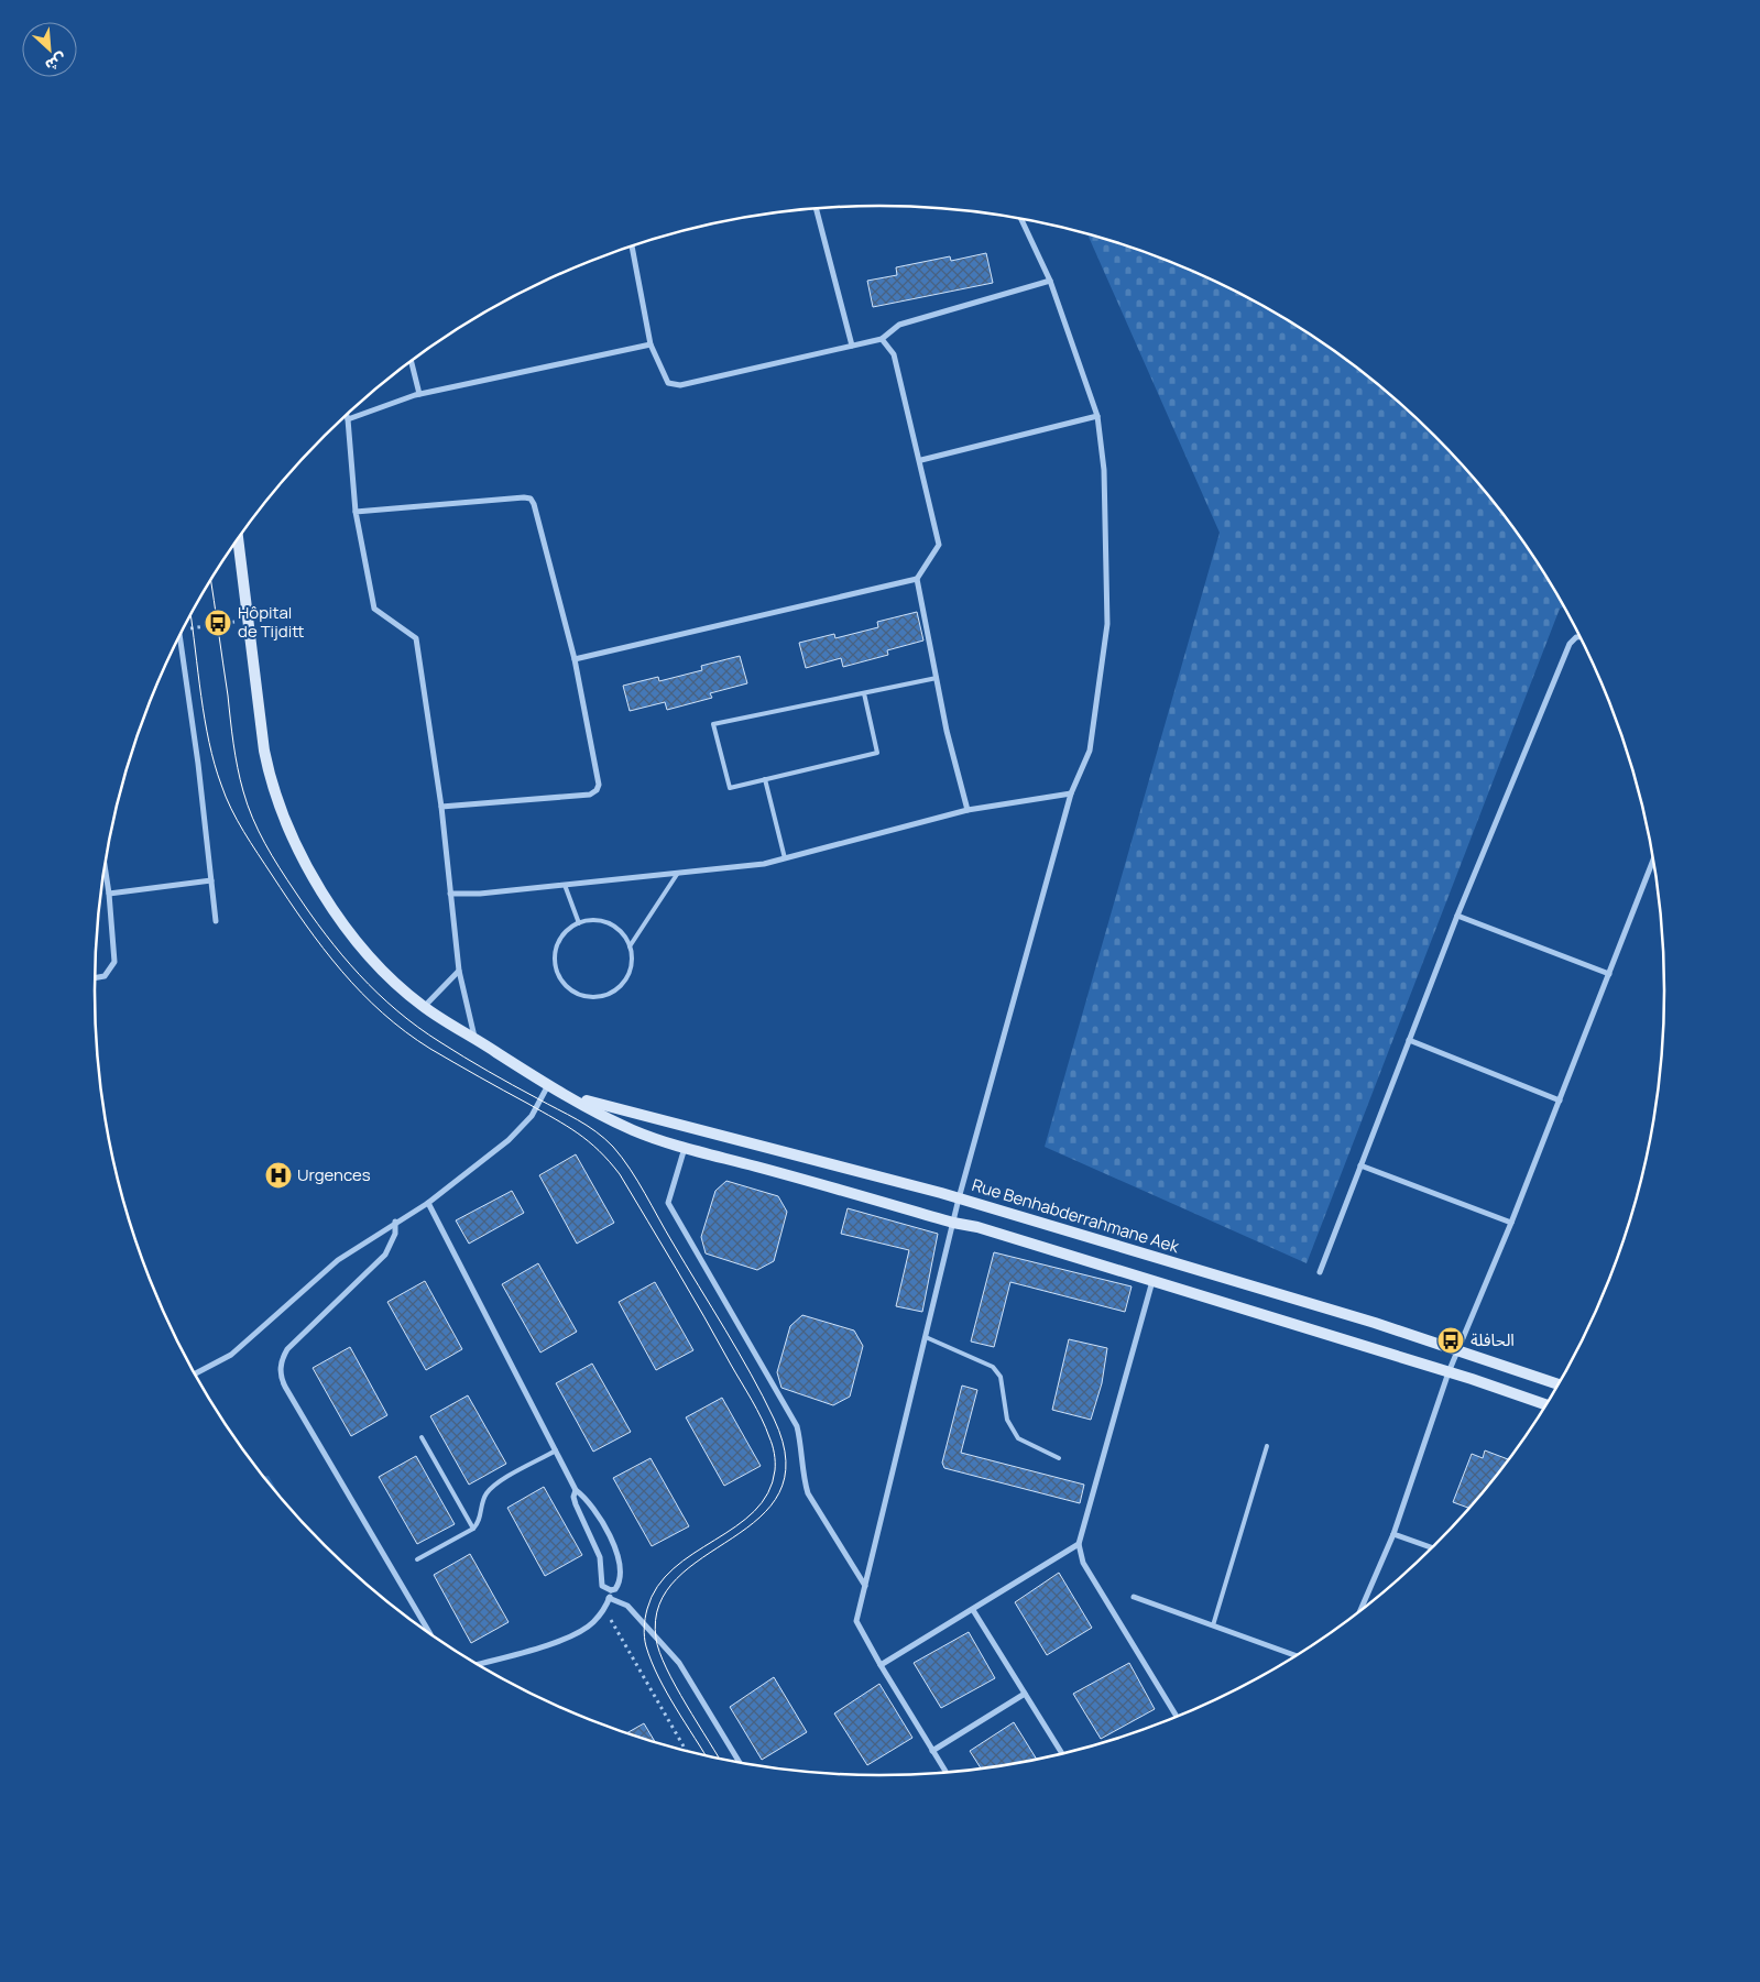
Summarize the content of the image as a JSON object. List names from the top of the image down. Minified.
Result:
{"streets":{"main road":["Rue Benhabderrahmane Aek"]},"places":{"bus stop":["Hôpital de Tijditt","الحافلة"],"hospital":["Urgences"]},"north":"bottom right"}
